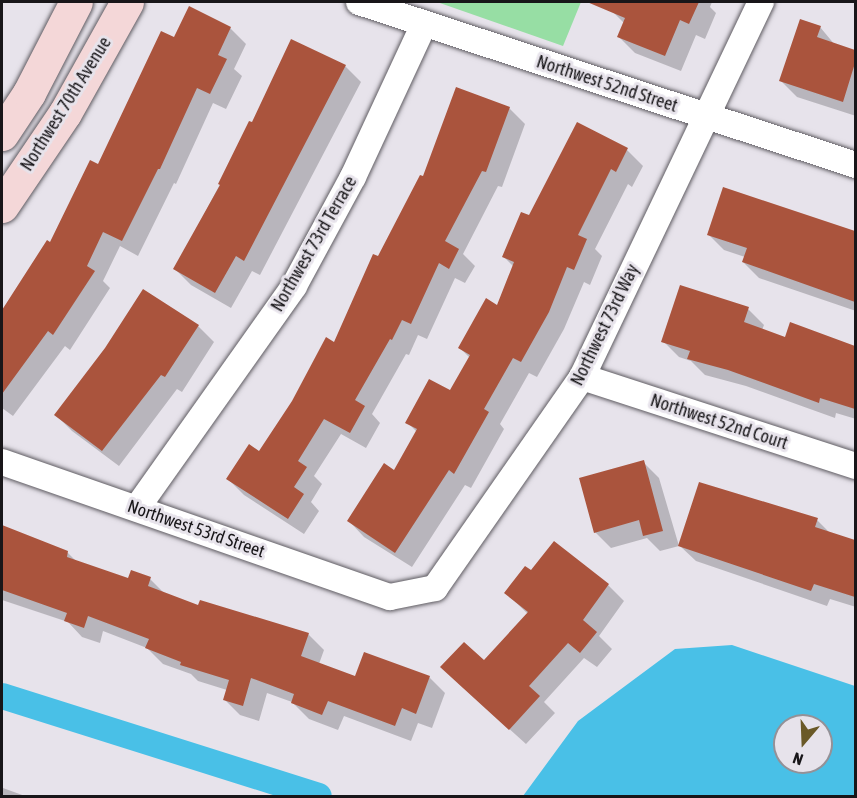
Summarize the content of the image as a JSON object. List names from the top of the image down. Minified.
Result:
{"streets":{"street":["Northwest 52nd Street","Northwest 70th Avenue","Northwest 73rd Terrace","Northwest 73rd Way","Northwest 52nd Court","Northwest 53rd Street"]},"crossings":[["Northwest 52nd Street","Northwest 73rd Terrace"],["Northwest 52nd Street","Northwest 73rd Way"],["Northwest 73rd Terrace","Northwest 53rd Street"],["Northwest 73rd Way","Northwest 52nd Court"],["Northwest 73rd Way","Northwest 53rd Street"]],"north":"bottom"}
